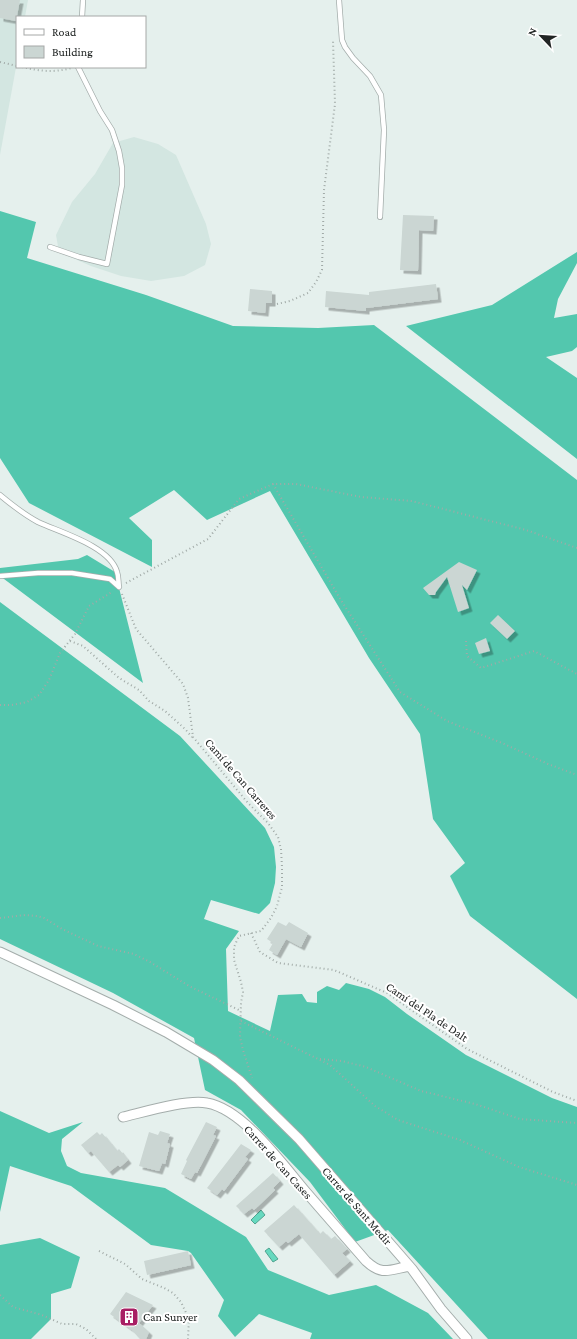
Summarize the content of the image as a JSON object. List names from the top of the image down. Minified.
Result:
{"streets":{"street":["Carrer de Can Cases","Carrer de Sant Medir"],"path":["Camí de Can Carreres","Camí del Pla de Dalt"]},"crossings":[["Camí de Can Carreres","Camí del Pla de Dalt"],["Camí de Can Carreres","Carrer de Sant Medir"],["Carrer de Can Cases","Carrer de Sant Medir"]],"places":{"building":["Can Sunyer"]},"legend":["Road","Building"],"north":"top left"}
